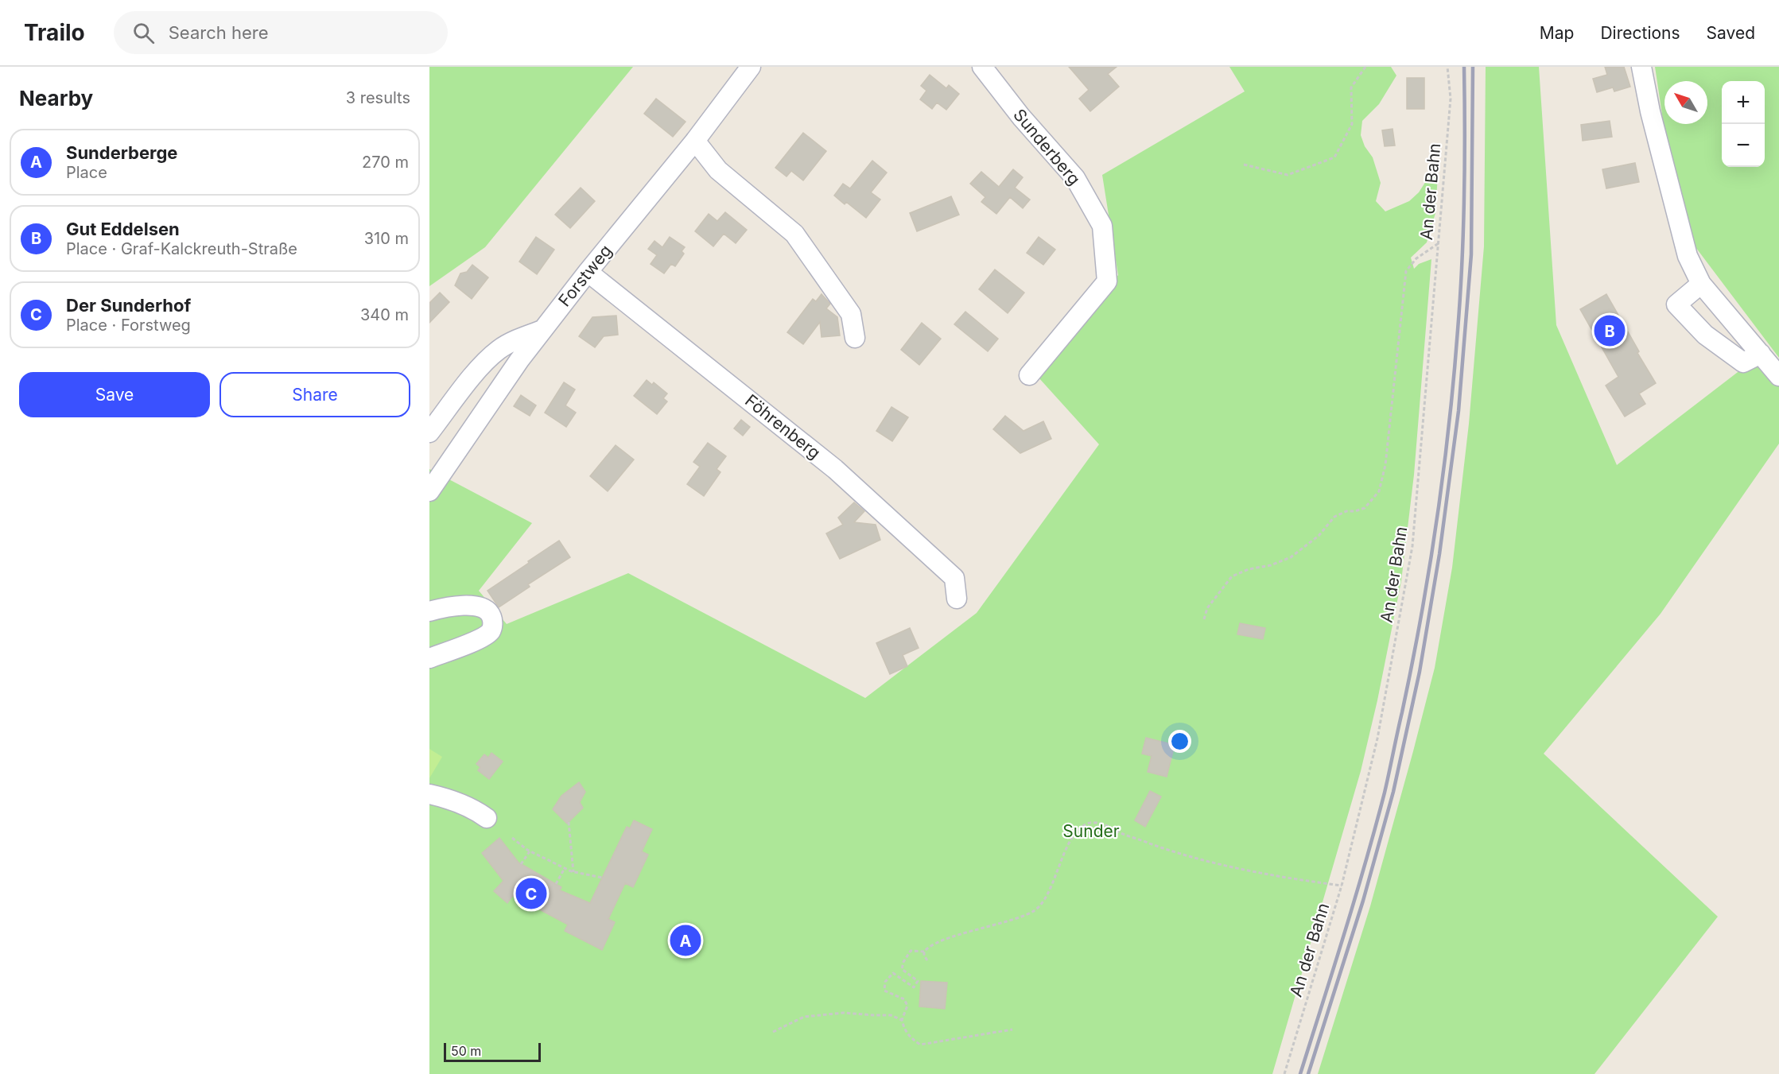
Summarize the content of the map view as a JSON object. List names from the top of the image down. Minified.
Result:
{"streets":{"street":["Sunderberg","Forstweg","Föhrenberg"],"path":["An der Bahn"]},"crossings":[["Forstweg","Föhrenberg"]],"parks":["Sunder"],"scale_bar":"50 m","north":"top left","page":{"header":"Trailo","search":"Search here","nav":["Map","Directions","Saved"],"heading":["Nearby","3 results"],"map_buttons":["+","−"],"list":[{"mark":"A","name":"Sunderberge","note":"Place","value":"270 m"},{"mark":"B","name":"Gut Eddelsen","note":"Place · Graf-Kalckreuth-Straße","value":"310 m"},{"mark":"C","name":"Der Sunderhof","note":"Place · Forstweg","value":"340 m"}],"pins":["B","C","A"],"buttons":["Save","Share"],"scale":"50 m"}}
